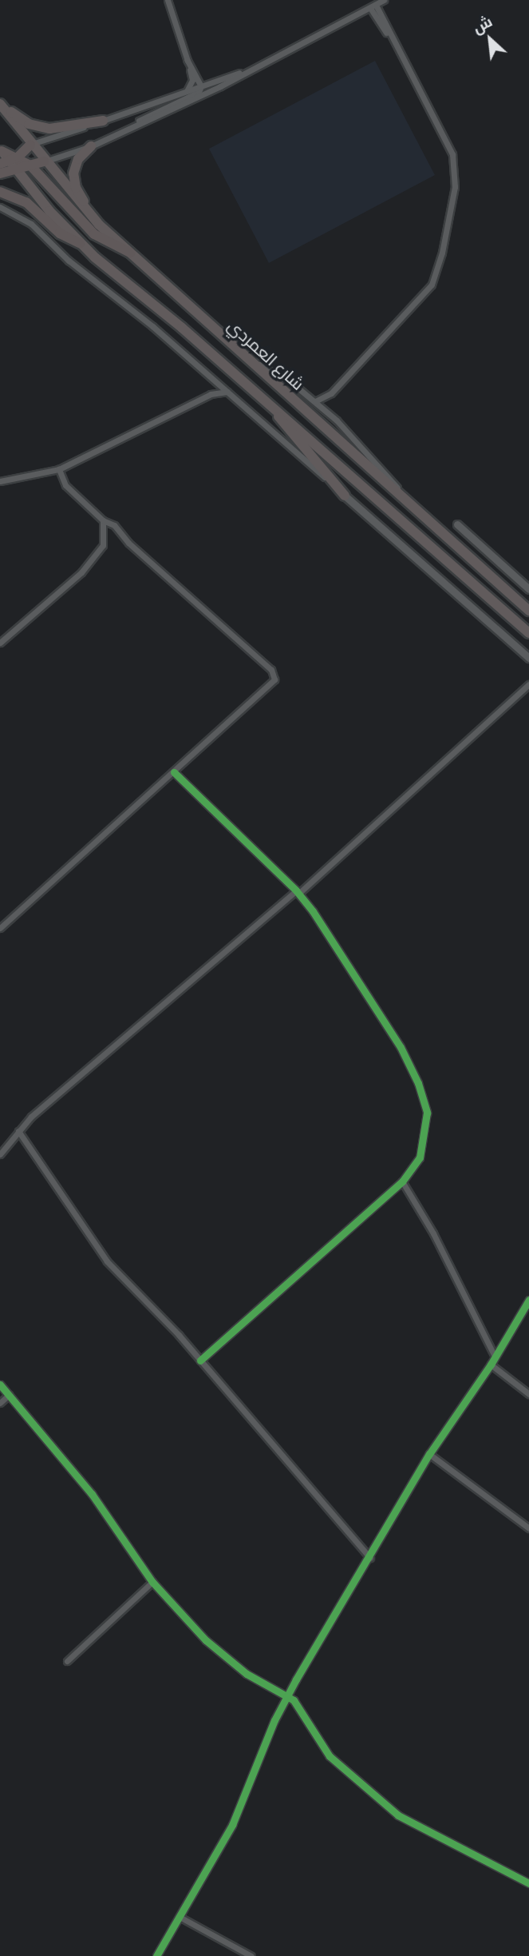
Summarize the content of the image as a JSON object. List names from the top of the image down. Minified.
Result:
{"streets":{"main road":["شارع العمردي"]},"north":"top left"}
